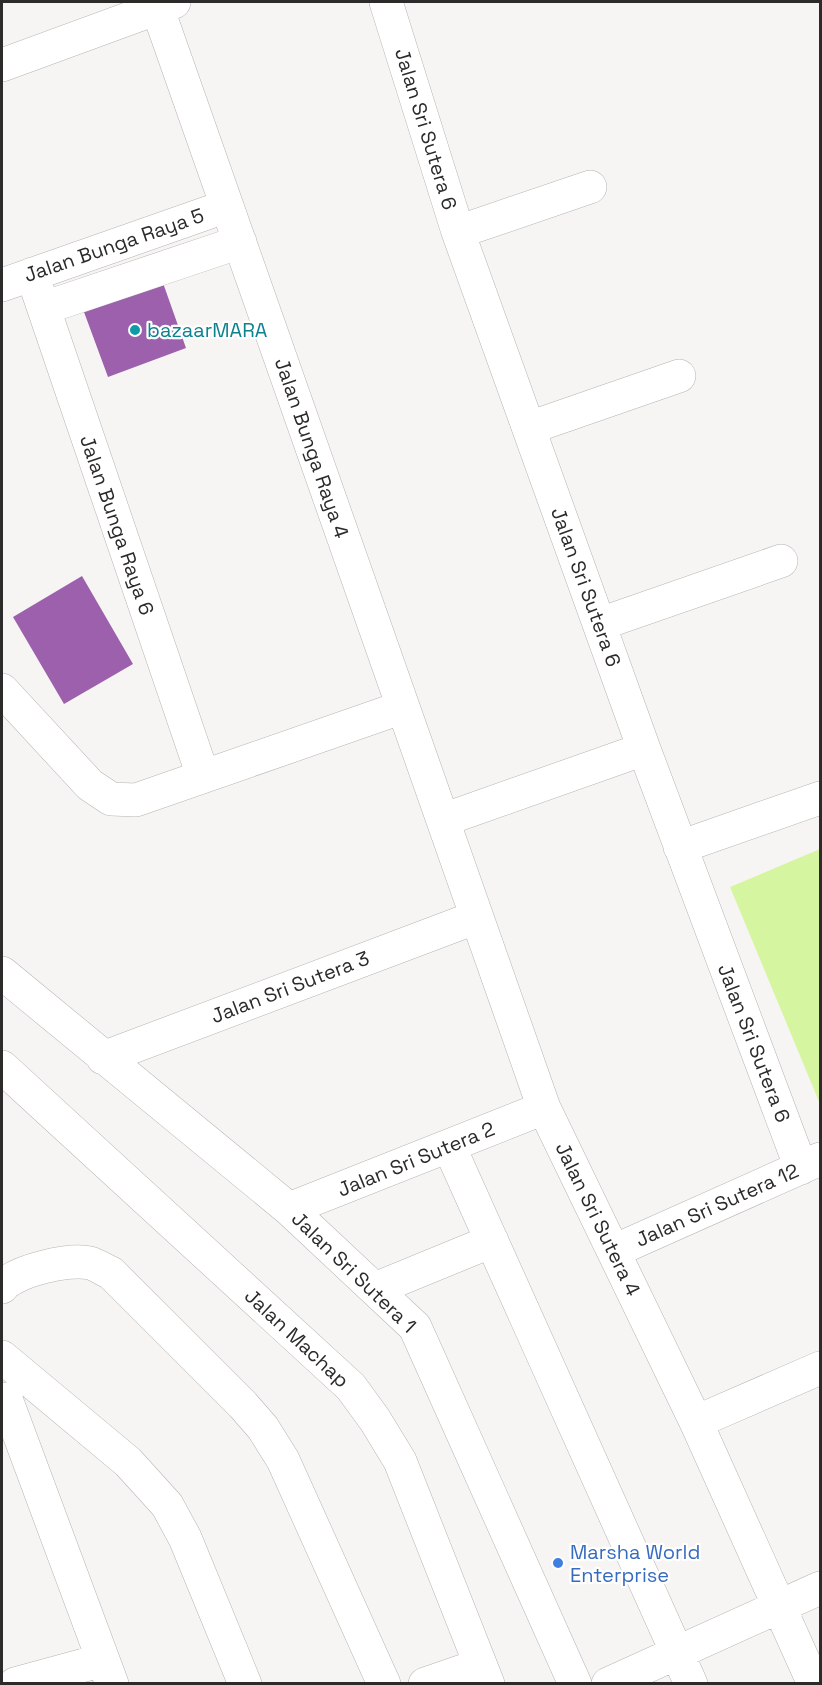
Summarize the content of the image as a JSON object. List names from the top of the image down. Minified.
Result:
{"streets":{"street":["Jalan Sri Sutera 6","Jalan Bunga Raya 5","Jalan Bunga Raya 4","Jalan Bunga Raya 6","Jalan Sri Sutera 3","Jalan Sri Sutera 2","Jalan Sri Sutera 12","Jalan Sri Sutera 4","Jalan Sri Sutera 1","Jalan Machap"]},"crossings":[["Jalan Sri Sutera 6","Jalan Sri Sutera 12"],["Jalan Bunga Raya 5","Jalan Bunga Raya 4"],["Jalan Bunga Raya 5","Jalan Bunga Raya 6"],["Jalan Bunga Raya 4","Jalan Sri Sutera 4"],["Jalan Sri Sutera 3","Jalan Sri Sutera 4"],["Jalan Sri Sutera 3","Jalan Sri Sutera 1"],["Jalan Sri Sutera 2","Jalan Sri Sutera 4"],["Jalan Sri Sutera 2","Jalan Sri Sutera 1"],["Jalan Sri Sutera 12","Jalan Sri Sutera 4"]],"places":["bazaarMARA","Marsha World Enterprise"]}
